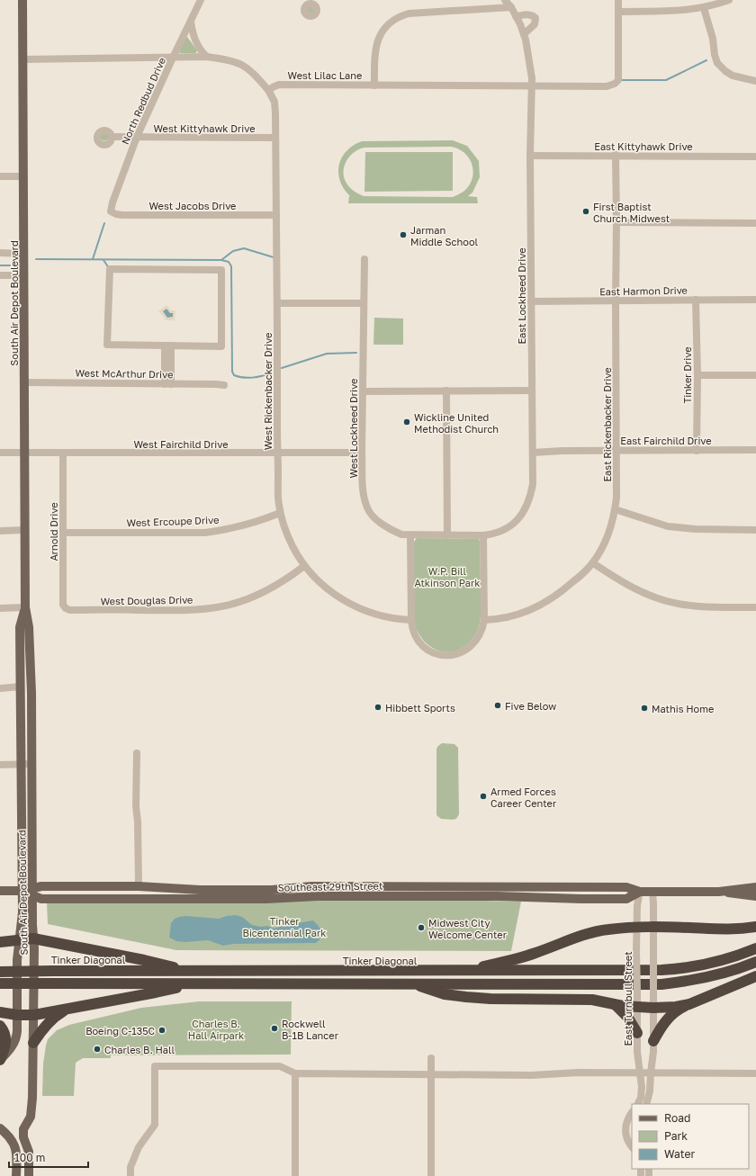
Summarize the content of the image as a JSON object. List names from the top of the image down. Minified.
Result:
{"streets":{"highway":["Tinker Diagonal"],"main road":["South Air Depot Boulevard","Southeast 29th Street"],"street":["West Lilac Lane","North Redbud Drive","West Kittyhawk Drive","East Kittyhawk Drive","West Jacobs Drive","East Harmon Drive","East Lockheed Drive","West McArthur Drive","Tinker Drive","West Rickenbacker Drive","East Rickenbacker Drive","West Lockheed Drive","East Fairchild Drive","West Fairchild Drive","West Ercoupe Drive","Arnold Drive","West Douglas Drive","East Turnbull Street"]},"crossings":[["West Lilac Lane","East Lockheed Drive"],["West Lilac Lane","West Rickenbacker Drive"],["North Redbud Drive","West Kittyhawk Drive"],["North Redbud Drive","West Jacobs Drive"],["West Kittyhawk Drive","West Rickenbacker Drive"],["East Kittyhawk Drive","East Lockheed Drive"],["East Kittyhawk Drive","East Rickenbacker Drive"],["West Jacobs Drive","West Rickenbacker Drive"],["East Harmon Drive","East Lockheed Drive"],["East Harmon Drive","Tinker Drive"],["East Harmon Drive","East Rickenbacker Drive"],["East Lockheed Drive","West Lockheed Drive"],["East Lockheed Drive","East Fairchild Drive"],["South Air Depot Boulevard","West McArthur Drive"],["South Air Depot Boulevard","West Fairchild Drive"],["South Air Depot Boulevard","Southeast 29th Street"],["Tinker Drive","East Fairchild Drive"],["West Rickenbacker Drive","West Fairchild Drive"],["West Rickenbacker Drive","West Ercoupe Drive"],["West Rickenbacker Drive","West Douglas Drive"],["East Rickenbacker Drive","East Fairchild Drive"],["West Lockheed Drive","West Fairchild Drive"],["West Fairchild Drive","Arnold Drive"],["West Ercoupe Drive","Arnold Drive"],["Arnold Drive","West Douglas Drive"],["Southeast 29th Street","East Turnbull Street"]],"parks":["W.P. Bill Atkinson Park","Tinker Bicentennial Park","Charles B. Hall Airpark"],"places":["First Baptist Church Midwest","Jarman Middle School","Wickline United Methodist Church","Five Below","Hibbett Sports","Mathis Home","Armed Forces Career Center","Midwest City Welcome Center","Rockwell B-1B Lancer","Boeing C-135C","Charles B. Hall"],"legend":["Road","Park","Water"],"scale_bar":"100 m"}
